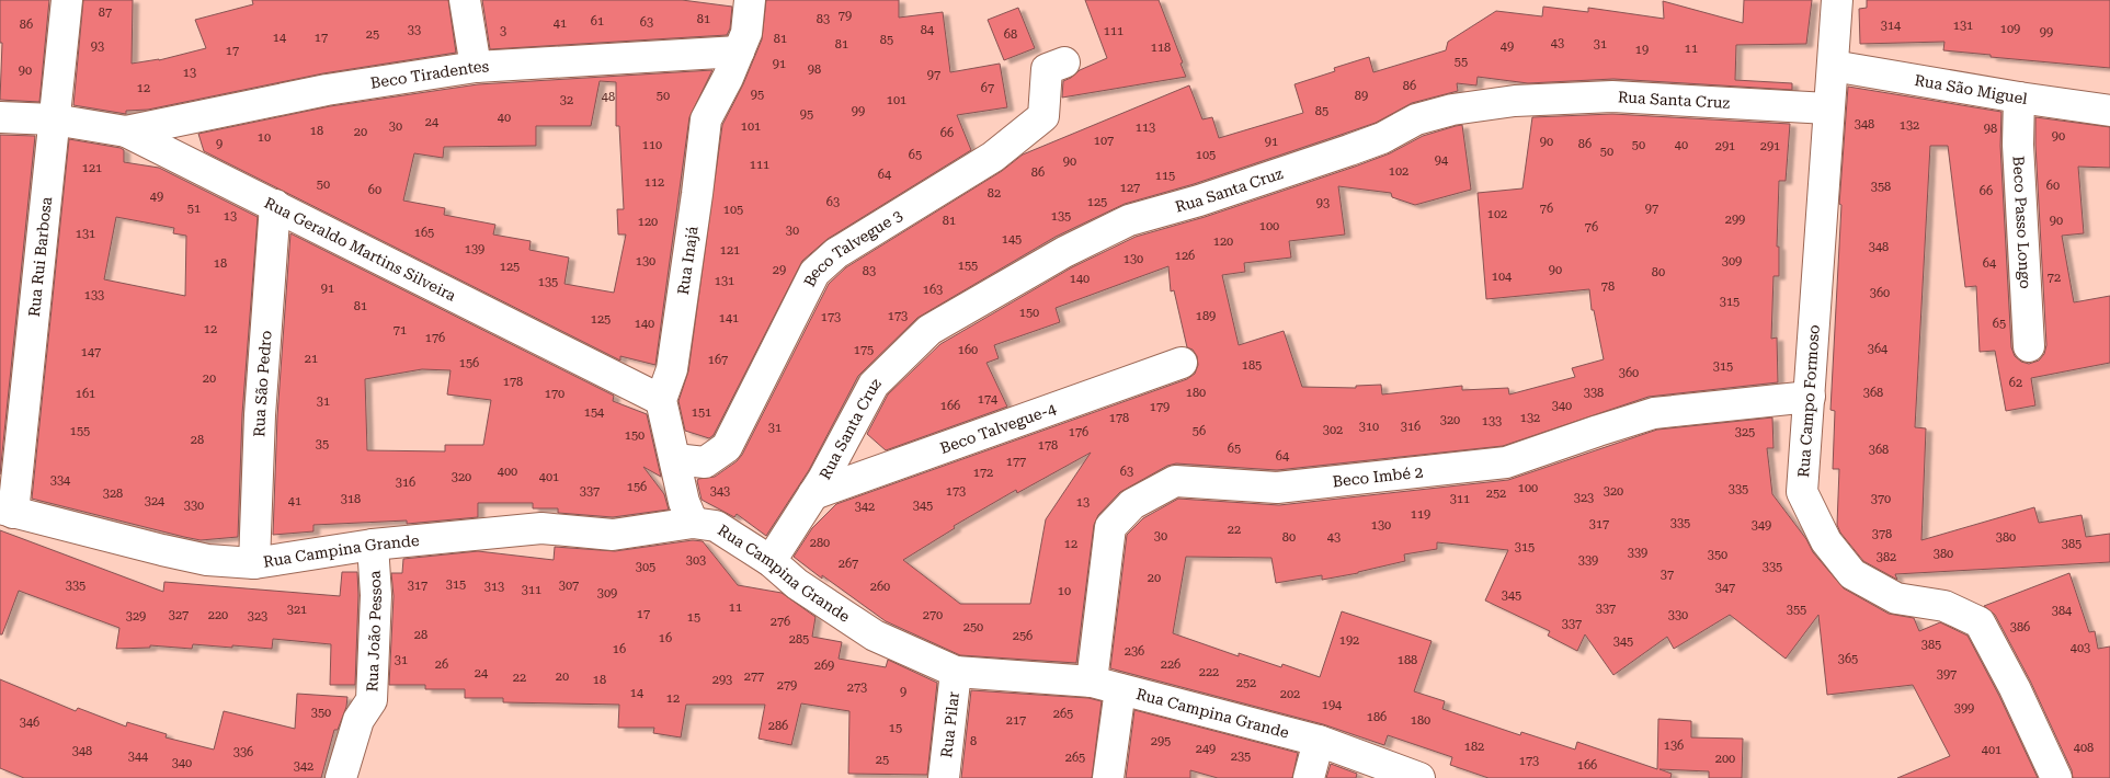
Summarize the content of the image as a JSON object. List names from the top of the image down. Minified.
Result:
{"streets":{"street":["Beco Tiradentes","Rua São Miguel","Rua Santa Cruz","Beco Passo Longo","Rua Geraldo Martins Silveira","Beco Talvegue 3","Rua Rui Barbosa","Rua Inajá","Rua São Pedro","Rua Campo Formoso","Beco Talvegue-4","Beco Imbé 2","Rua Campina Grande","Rua João Pessoa","Rua Pilar"]},"crossings":[["Beco Tiradentes","Rua Geraldo Martins Silveira"],["Beco Tiradentes","Rua Inajá"],["Rua São Miguel","Beco Passo Longo"],["Rua São Miguel","Rua Campo Formoso"],["Rua Santa Cruz","Rua Campo Formoso"],["Rua Santa Cruz","Beco Talvegue-4"],["Rua Santa Cruz","Rua Campina Grande"],["Rua Geraldo Martins Silveira","Rua Rui Barbosa"],["Rua Geraldo Martins Silveira","Rua Inajá"],["Rua Geraldo Martins Silveira","Rua São Pedro"],["Rua Rui Barbosa","Rua Campina Grande"],["Rua São Pedro","Rua Campina Grande"],["Rua Campo Formoso","Beco Imbé 2"],["Beco Imbé 2","Rua Campina Grande"],["Rua Campina Grande","Rua João Pessoa"],["Rua Campina Grande","Rua Pilar"]],"house_numbers":["87","79","81","83","61","63","41","86","314","131","109","33","84","3","111","99","25","68","14","17","81","85","43","81","31","93","49","118","11","19","17","55","91","98","90","13","97","86","12","67","95","50","89","48","32","101","99","85","95","40","24","348","132","30","101","113","98","18","20","66","90","10","107","91","90","9","86","110","50","40","291","291","50","65","105","94","90","111","121","102","86","64","115","112","50","60","358","127","60","66","82","49","63","125","93","51","76","97","105","102","13","135","299","81","90","120","100","76","30","165","131","145","120","348","139","121","126","130","130","309","18","64","155","125","29","90","83","80","104","72","140","131","135","78","91","163","360","133","315","81","150","173","189","173","141","125","140","65","12","71","176","364","175","160","147","21","167","156","185","315","360","20","178","62","180","338","368","161","170","174","31","166","340","179","154","151","178","132","320","133","310","316","31","302","155","56","176","325","150","28","35","178","65","368","64","177","400","63","172","320","401","334","316","156","100","335","337","343","173","320","328","252","323","318","311","370","324","41","13","330","345","342","119","335","317","130","349","22","378","30","80","43","380","280","12","385","315","339","380","350","382","303","339","267","305","335","37","20","315","335","317","307","313","260","347","311","10","309","345","11","337","321","355","384","17","327","220","270","330","329","323","15","276","337","250","386","28","256","16","285","192","345","385","403","16","236","365","31","188","26","226","269","222","24","397","20","277","22","18","293","252","279","273","9","14","202","12","194","399","350","265","186","217","180","346","286","15","8","295","136","182","408","249","401","348","336","344","235","265","200","25","173","340","166","342"]}
